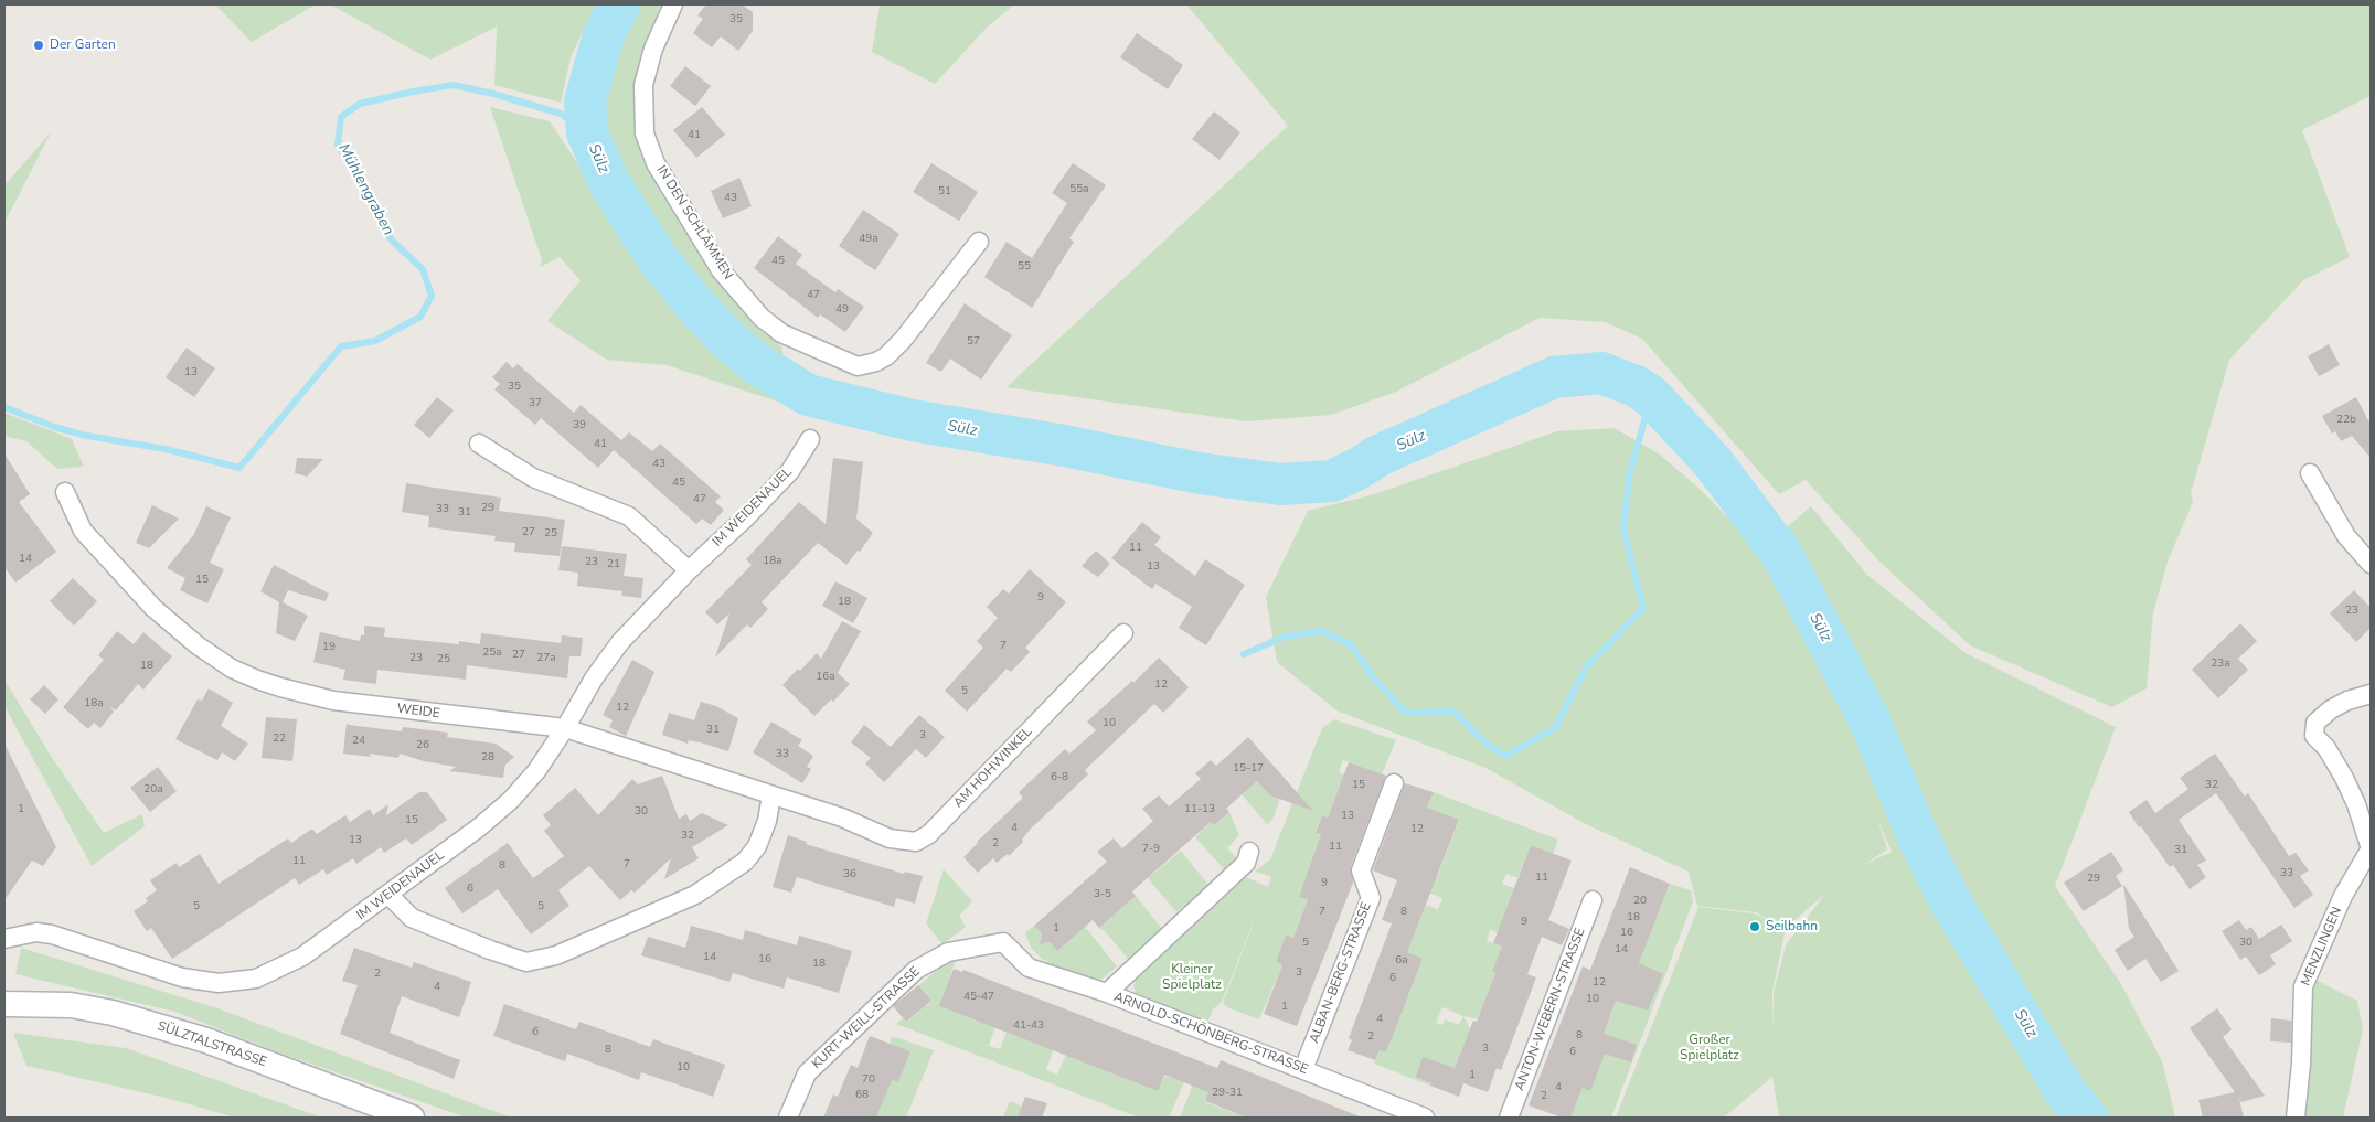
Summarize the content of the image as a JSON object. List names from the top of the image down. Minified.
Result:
{"streets":{"main road":["SÜLZTALSTRASSE"],"street":["IN DEN SCHLÄMMEN","IM WEIDENAUEL","WEIDE","AM HOHWINKEL","MENZLINGEN","ALBAN-BERG-STRASSE","ANTON-WEBERN-STRASSE","KURT-WEILL-STRASSE","ARNOLD-SCHÖNBERG-STRASSE"]},"crossings":[["IM WEIDENAUEL","WEIDE"],["WEIDE","AM HOHWINKEL"],["ALBAN-BERG-STRASSE","ARNOLD-SCHÖNBERG-STRASSE"],["KURT-WEILL-STRASSE","ARNOLD-SCHÖNBERG-STRASSE"]],"water":["Sülz","Mühlengraben"],"parks":["Kleiner Spielplatz","Großer Spielplatz"],"places":["Der Garten","Seilbahn"],"house_numbers":["35","41","55a","51","43","49a","45","55","47","49","57","13","35","37","22b","39","41","43","45","47","29","33","31","27","25","11","14","18a","23","21","13","15","9","18","23","7","19","25a","27","23","27a","25","23a","18","16a","12","5","18a","12","10","31","3","22","24","26","33","28","15-17","6-8","15","32","20a","1","11-13","30","13","15","4","12","32","13","2","11","7-9","31","11","7","8","33","36","11","29","9","6","3-5","20","5","5","7","8","18","9","1","16","5","30","14","14","16","6a","18","3","2","6","12","4","45-47","10","1","4","41-43","6","8","2","3","8","6","10","1","70","4","29-31","68","2"]}
